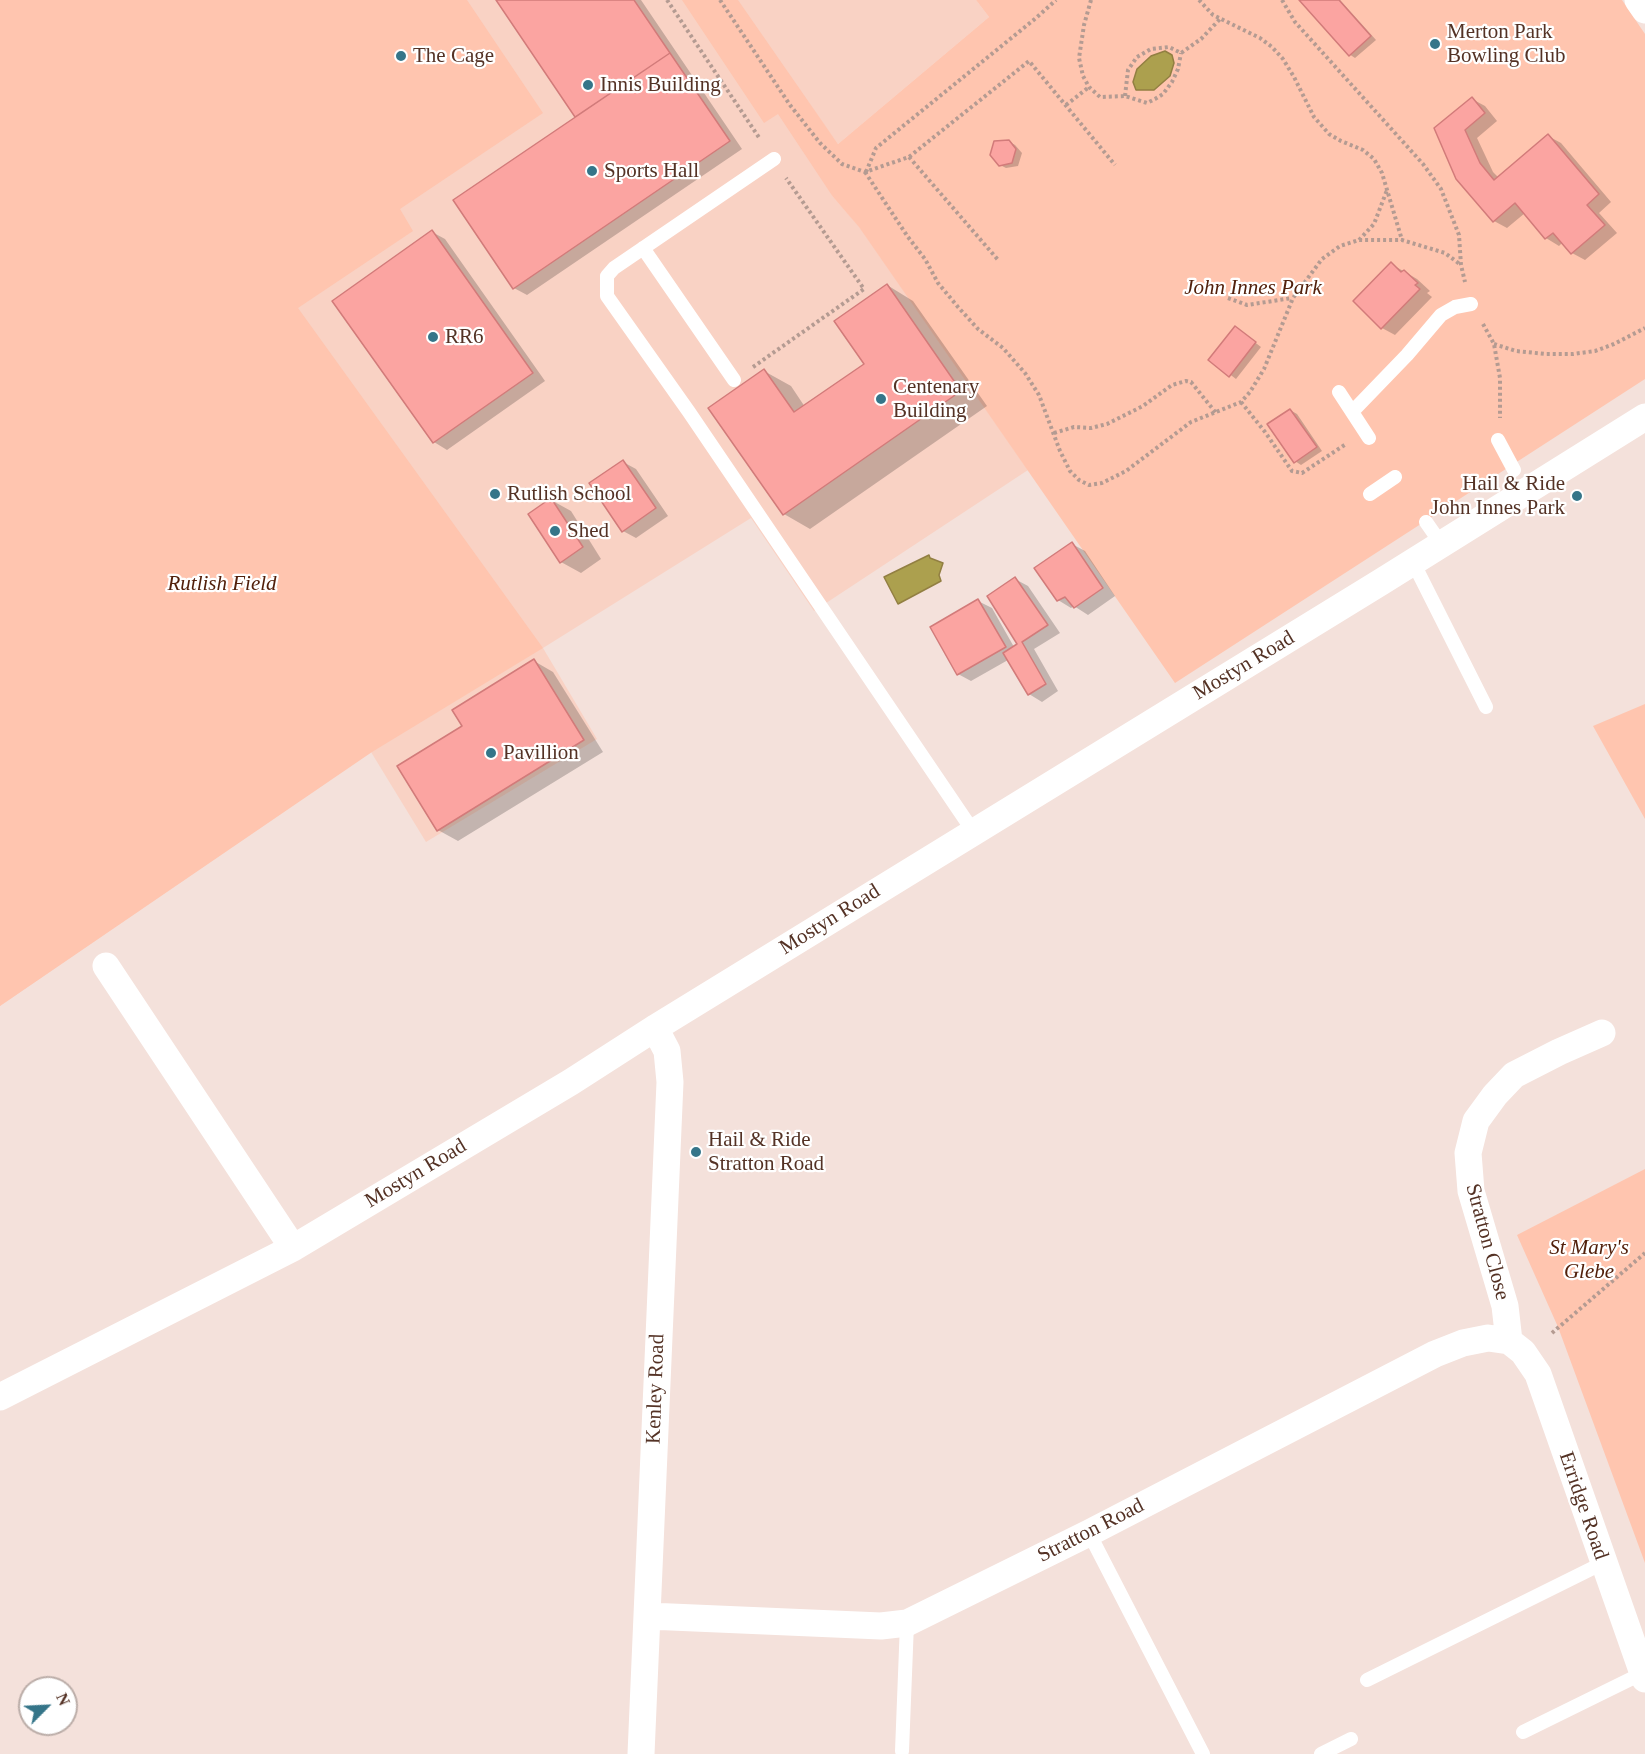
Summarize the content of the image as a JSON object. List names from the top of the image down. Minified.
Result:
{"streets":{"street":["Mostyn Road","Stratton Close","Kenley Road","Erridge Road","Stratton Road"]},"crossings":[["Mostyn Road","Kenley Road"],["Stratton Close","Erridge Road"],["Stratton Close","Stratton Road"],["Kenley Road","Stratton Road"],["Erridge Road","Stratton Road"]],"parks":["John Innes Park","Rutlish Field","St Mary's Glebe"],"places":["Merton Park Bowling Club","The Cage","Innis Building","Sports Hall","RR6","Centenary Building","Rutlish School","Hail & Ride John Innes Park","Shed","Pavillion","Hail & Ride Stratton Road"],"north":"top right"}
